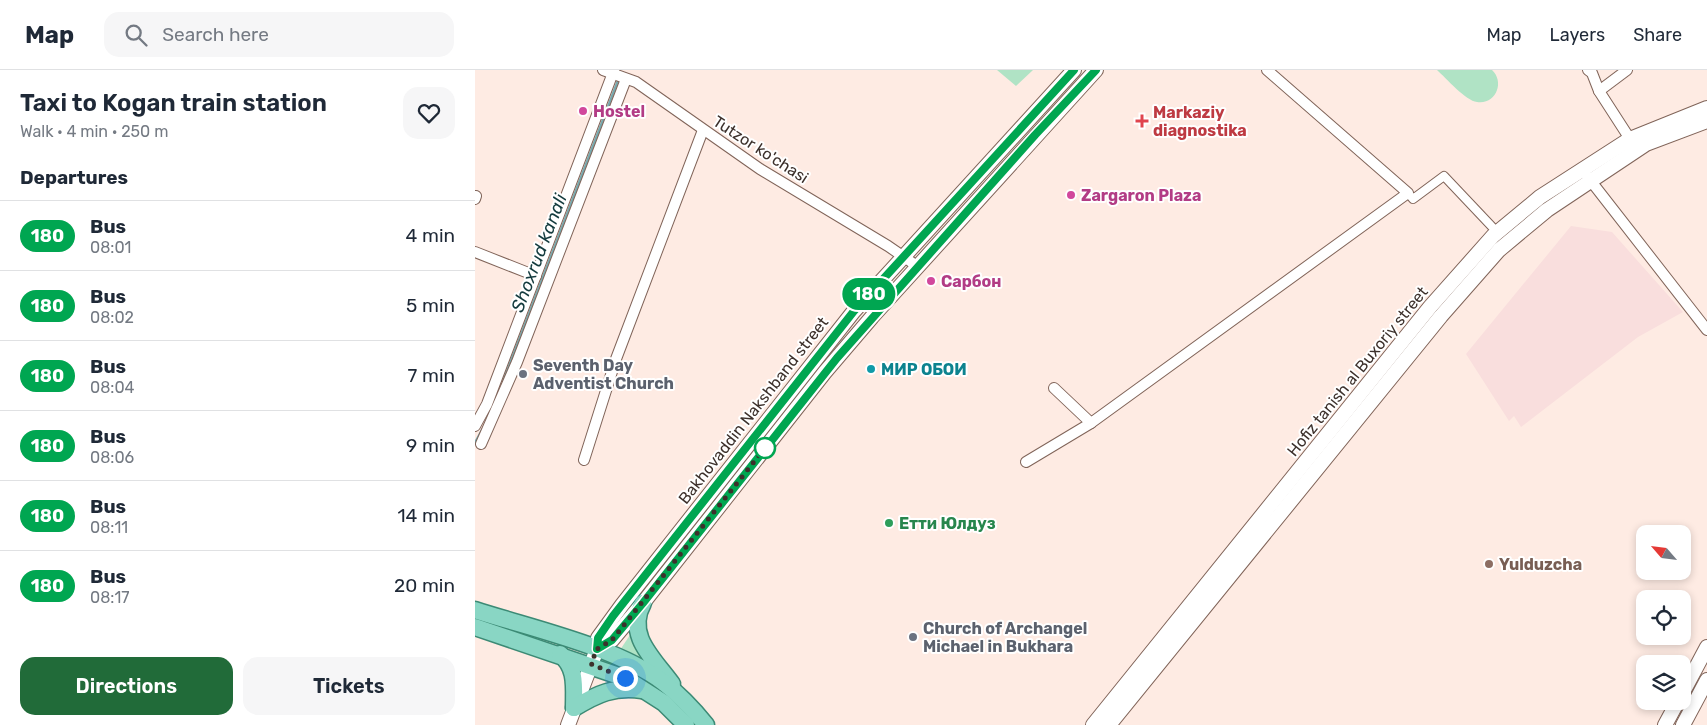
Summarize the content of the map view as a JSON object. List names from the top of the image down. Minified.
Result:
{"streets":{"main road":["Hofiz tanish al Buxoriy street","Bakhovaddin Nakshband street"],"street":["Tutzor ko'chasi"]},"crossings":[["Tutzor ko'chasi","Bakhovaddin Nakshband street"]],"water":["Shoxrud kanali"],"places":{"other":["Hostel","Zargaron Plaza","Сарбон","МИР ОБОИ","Seventh Day Adventist Church","Етти Юлдуз","Yulduzcha","Church of Archangel Michael in Bukhara"],"health":["Markaziy diagnostika"]},"lines":["bus line 180"],"north":"top left","page":{"header":"Map","search":"Search here","nav":["Map","Layers","Share"],"heading":[["Taxi to Kogan train station","Walk · 4 min · 250 m"],"Departures"],"on_map":"180","list":[{"mark":"180","name":"Bus","note":"08:01","value":"4 min"},{"mark":"180","name":"Bus","note":"08:02","value":"5 min"},{"mark":"180","name":"Bus","note":"08:04","value":"7 min"},{"mark":"180","name":"Bus","note":"08:06","value":"9 min"},{"mark":"180","name":"Bus","note":"08:11","value":"14 min"},{"mark":"180","name":"Bus","note":"08:17","value":"20 min"}],"buttons":["Directions","Tickets"]}}
